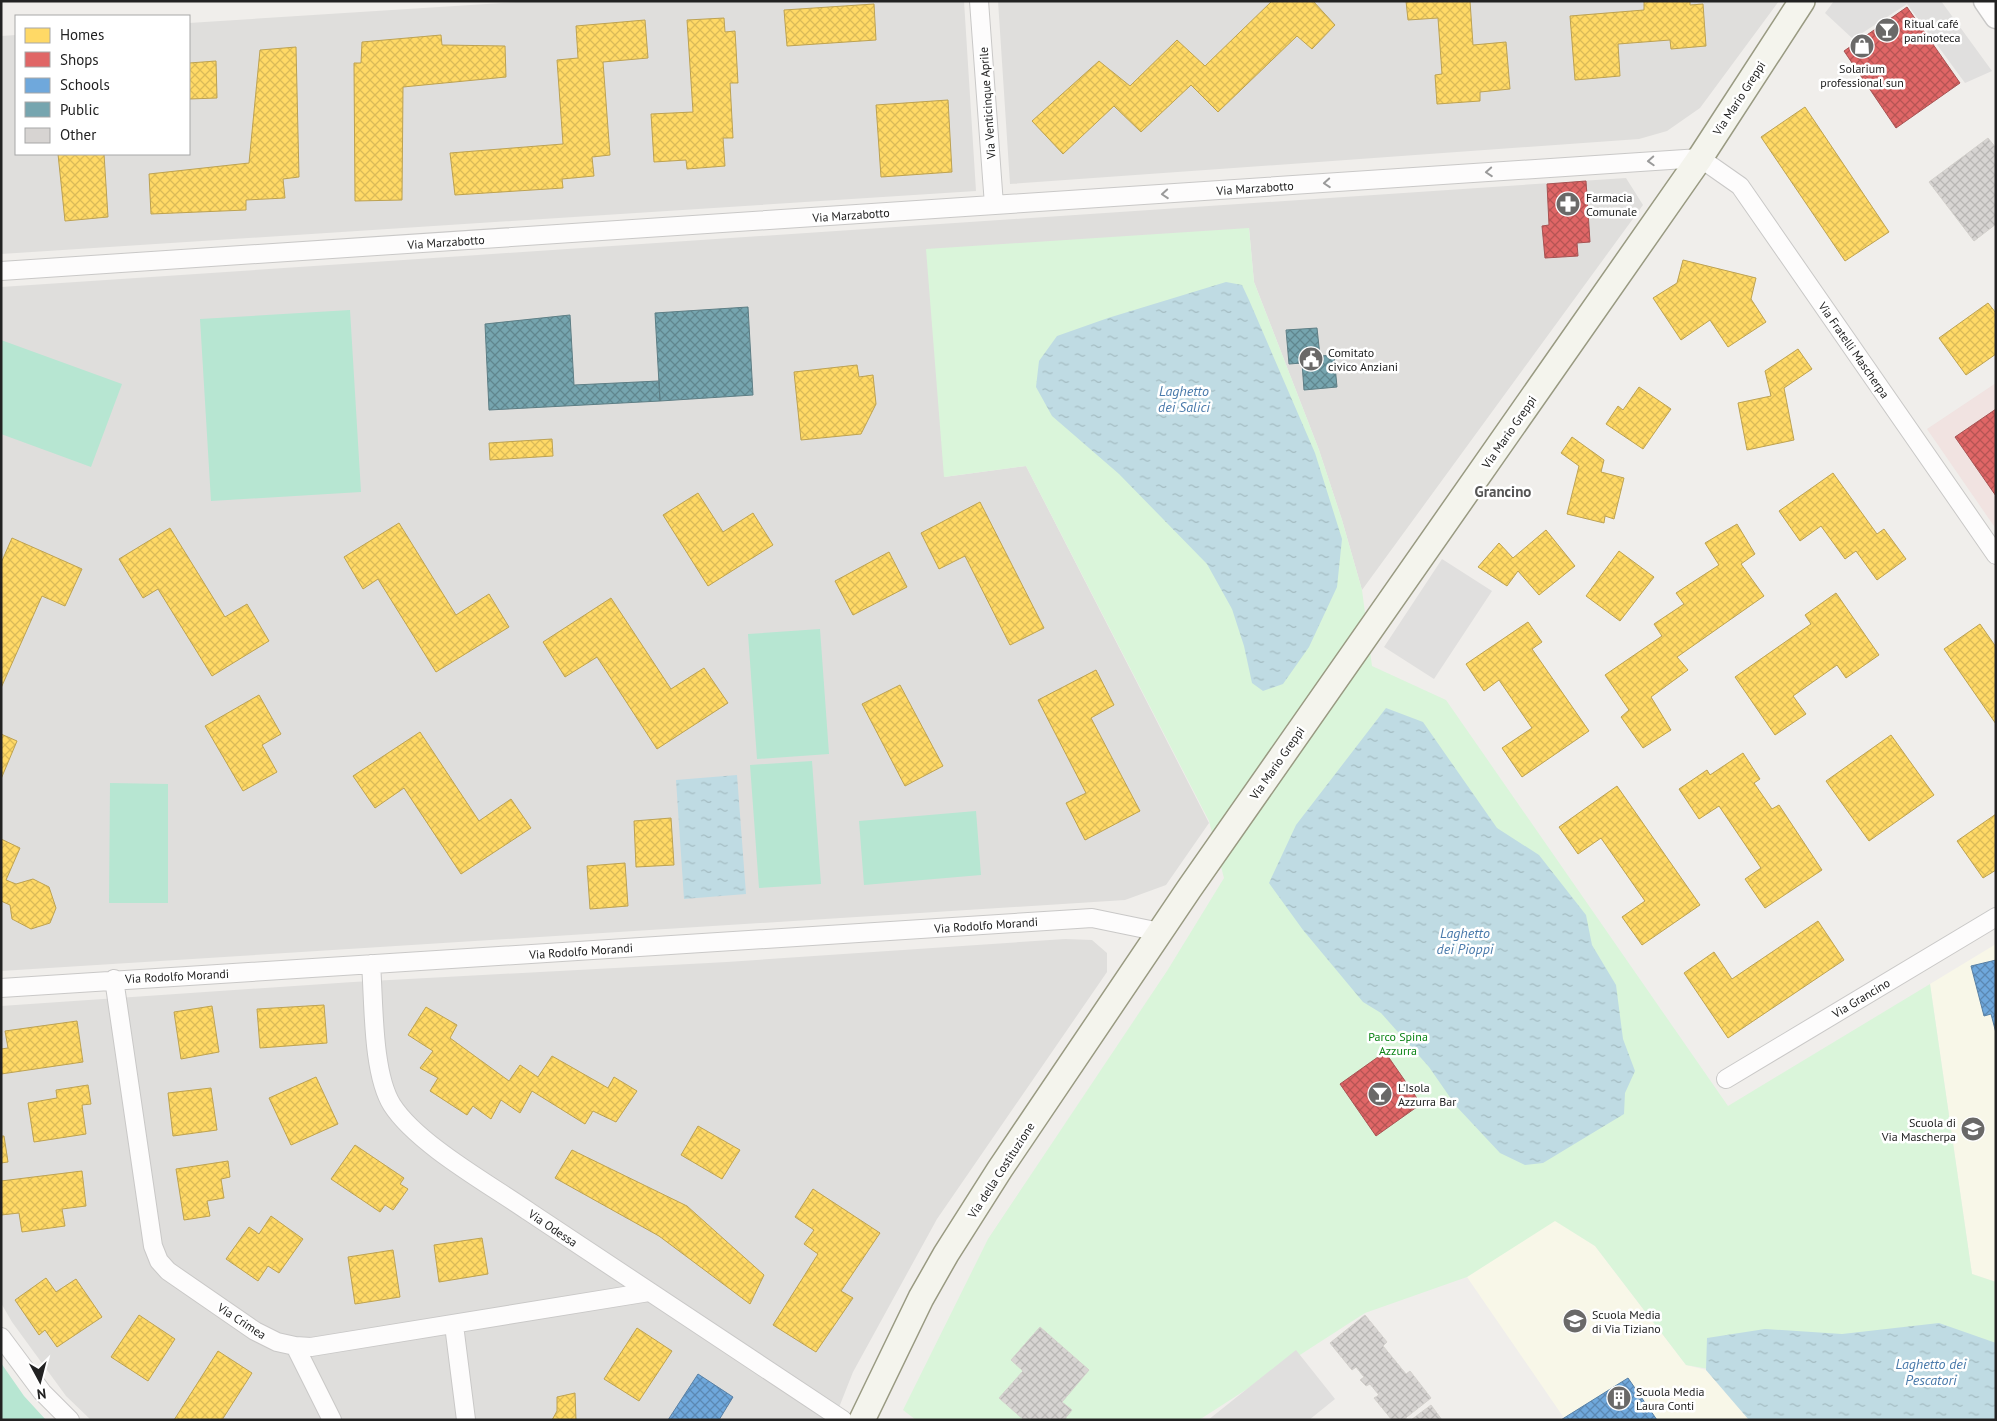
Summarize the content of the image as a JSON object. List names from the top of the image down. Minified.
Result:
{"streets":{"main road":["Via Mario Greppi","Via della Costituzione"],"street":["Via Venticinque Aprile","Via Marzabotto","Via Fratelli Mascherpa","Via Rodolfo Morandi","Via Grancino","Via Odessa","Via Crimea"]},"crossings":[["Via Mario Greppi","Via Marzabotto"],["Via Mario Greppi","Via Fratelli Mascherpa"],["Via Mario Greppi","Via Rodolfo Morandi"],["Via Mario Greppi","Via della Costituzione"],["Via Venticinque Aprile","Via Marzabotto"],["Via Marzabotto","Via Fratelli Mascherpa"],["Via Rodolfo Morandi","Via della Costituzione"],["Via Rodolfo Morandi","Via Odessa"],["Via Rodolfo Morandi","Via Crimea"],["Via Odessa","Via Crimea"]],"one_way":["Via Marzabotto"],"districts":["Grancino"],"water":["Laghetto dei Salici","Laghetto dei Pioppi","Laghetto dei Pescatori"],"parks":["Parco Spina Azzurra"],"places":{"bar":["Ritual café paninoteca","L'Isola Azzurra Bar"],"shop":["Solarium professional sun"],"pharmacy":["Farmacia Comunale"],"public building":["Comitato civico Anziani"],"school or university":["Scuola di Via Mascherpa","Scuola Media di Via Tiziano"],"building":["Scuola Media Laura Conti"]},"legend":["Homes","Shops","Schools","Public","Other"],"north":"bottom"}
